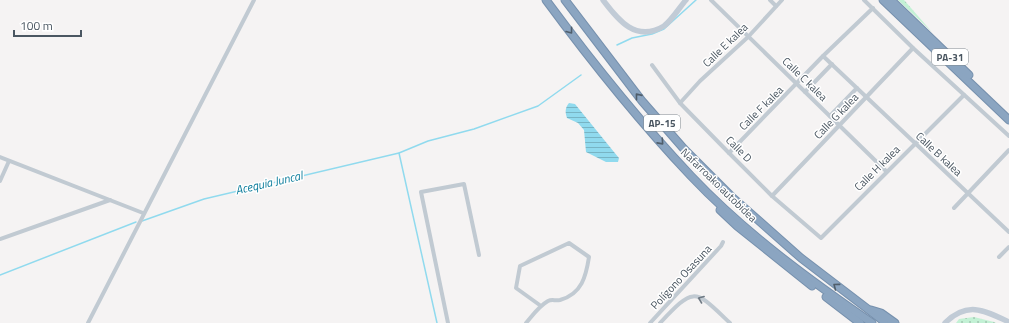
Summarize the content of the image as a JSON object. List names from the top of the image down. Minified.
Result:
{"streets":{"highway":["PA-31","AP-15","Nafarroako autobidea"],"street":["Calle E kalea","Calle C kalea","Calle F kalea","Calle G kalea","Calle D","Calle B kalea","Calle H kalea","Polígono Osasuna"]},"crossings":[["Calle E kalea","Calle C kalea"],["Calle E kalea","Calle D"],["Calle C kalea","Calle F kalea"],["Calle C kalea","Calle G kalea"],["Calle C kalea","Calle H kalea"],["Calle F kalea","Calle D"],["Calle F kalea","Calle B kalea"],["Calle G kalea","Calle D"],["Calle G kalea","Calle B kalea"],["Calle D","Calle H kalea"],["Calle B kalea","Calle H kalea"]],"water":["Acequia Juncal"],"scale_bar":"100 m"}
